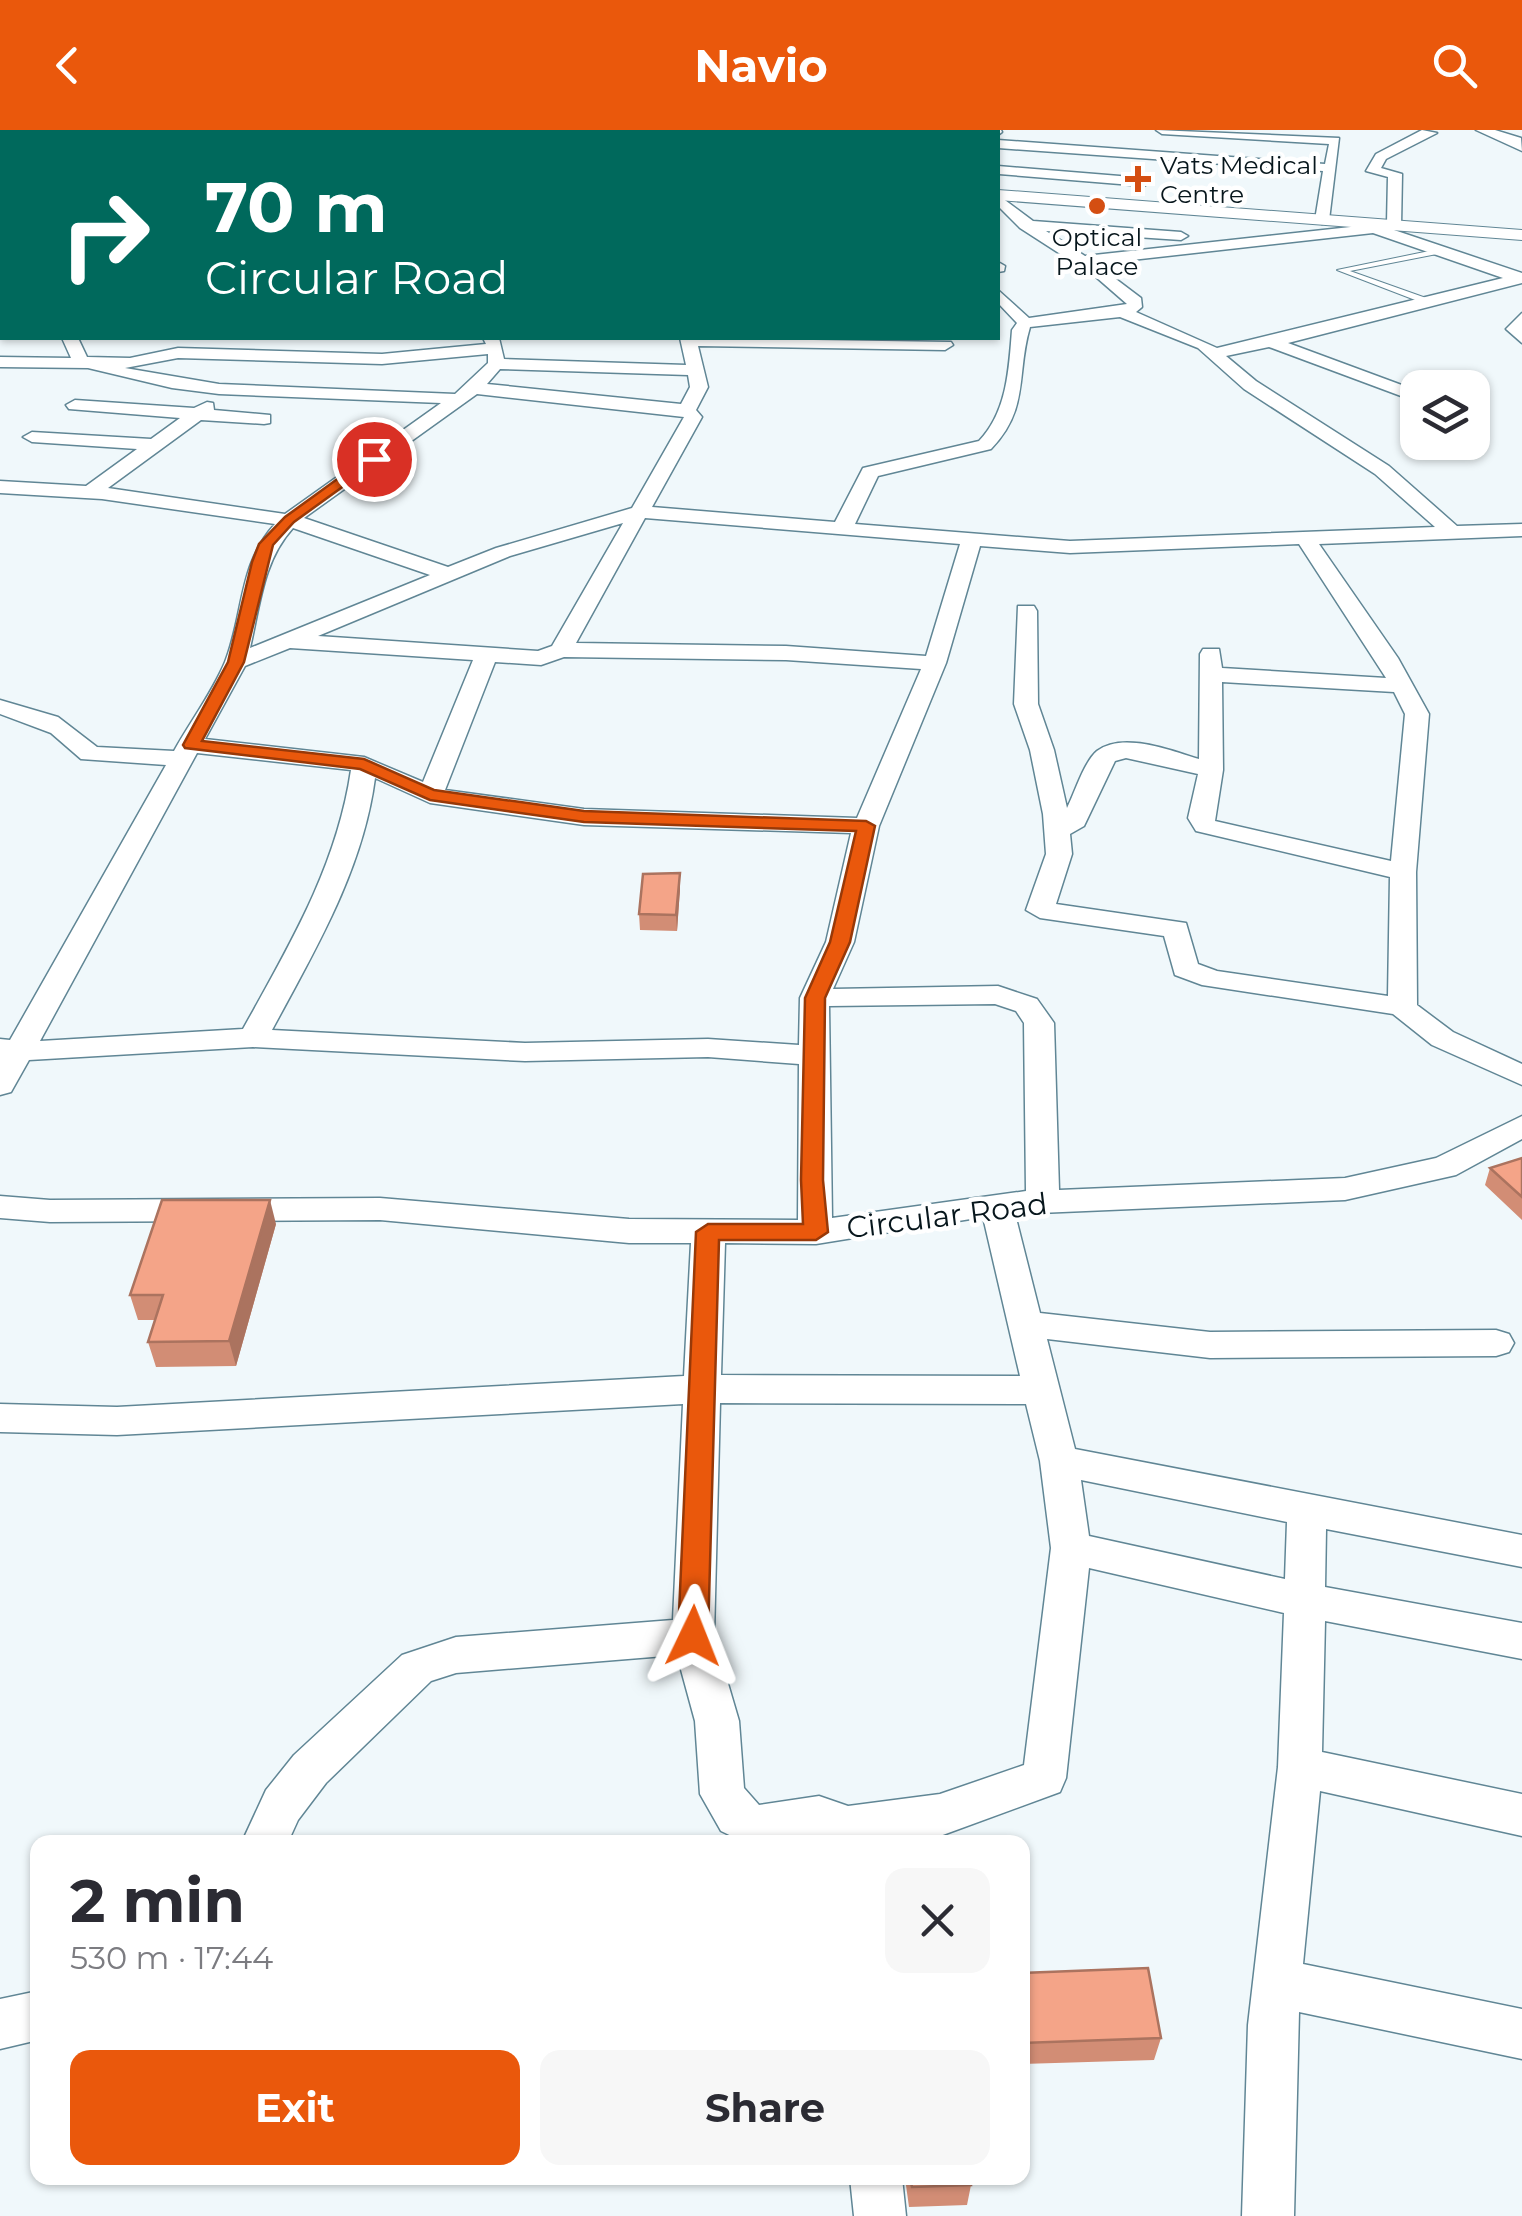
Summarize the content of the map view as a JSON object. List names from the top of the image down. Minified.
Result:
{"streets":{"street":["Circular Road"]},"places":{"health":["Vats Medical Centre"],"other":["Optical Palace"]},"page":{"header":"Navio","turn":["70 m","Circular Road"],"heading":["2 min","530 m · 17:44"],"buttons":["Exit","Share"]}}
